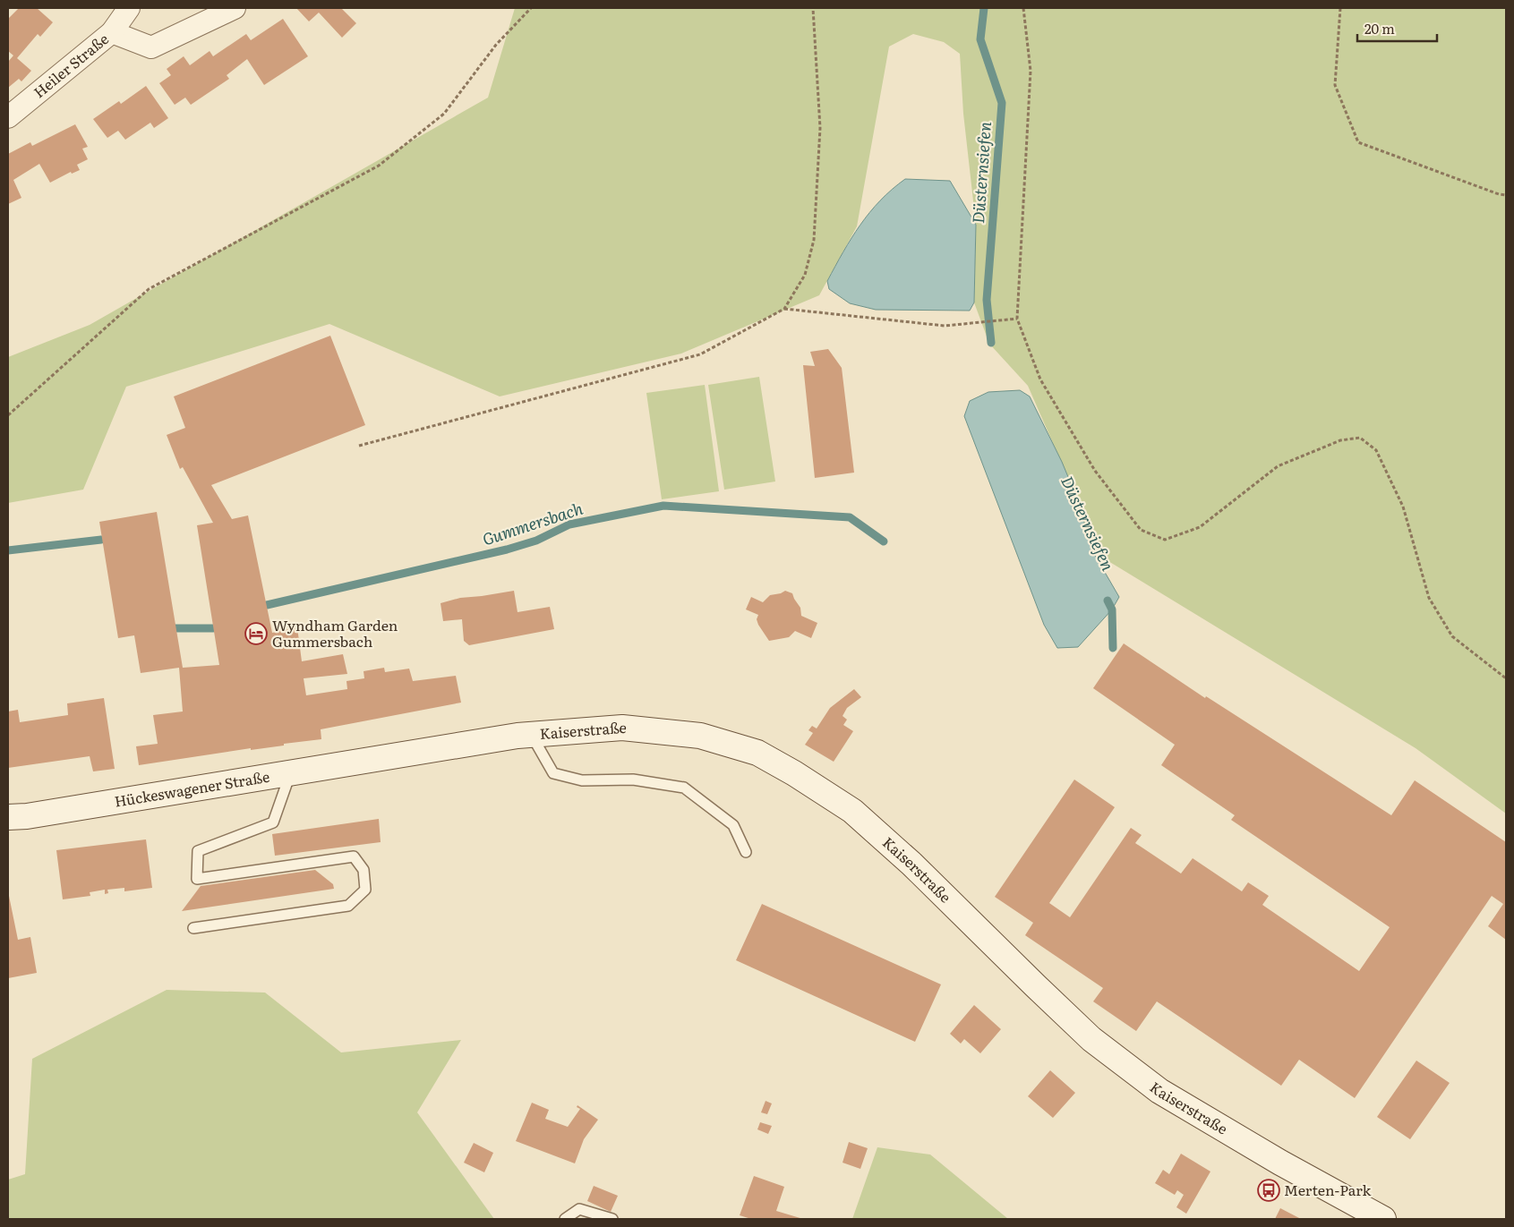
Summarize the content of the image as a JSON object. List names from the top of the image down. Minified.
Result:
{"streets":{"street":["Heiler Straße","Kaiserstraße","Hückeswagener Straße"]},"crossings":[["Kaiserstraße","Hückeswagener Straße"]],"water":["Düsternsiefen","Gummersbach"],"places":{"hotel":["Wyndham Garden Gummersbach"],"bus stop":["Merten-Park"]},"scale_bar":"20 m"}
